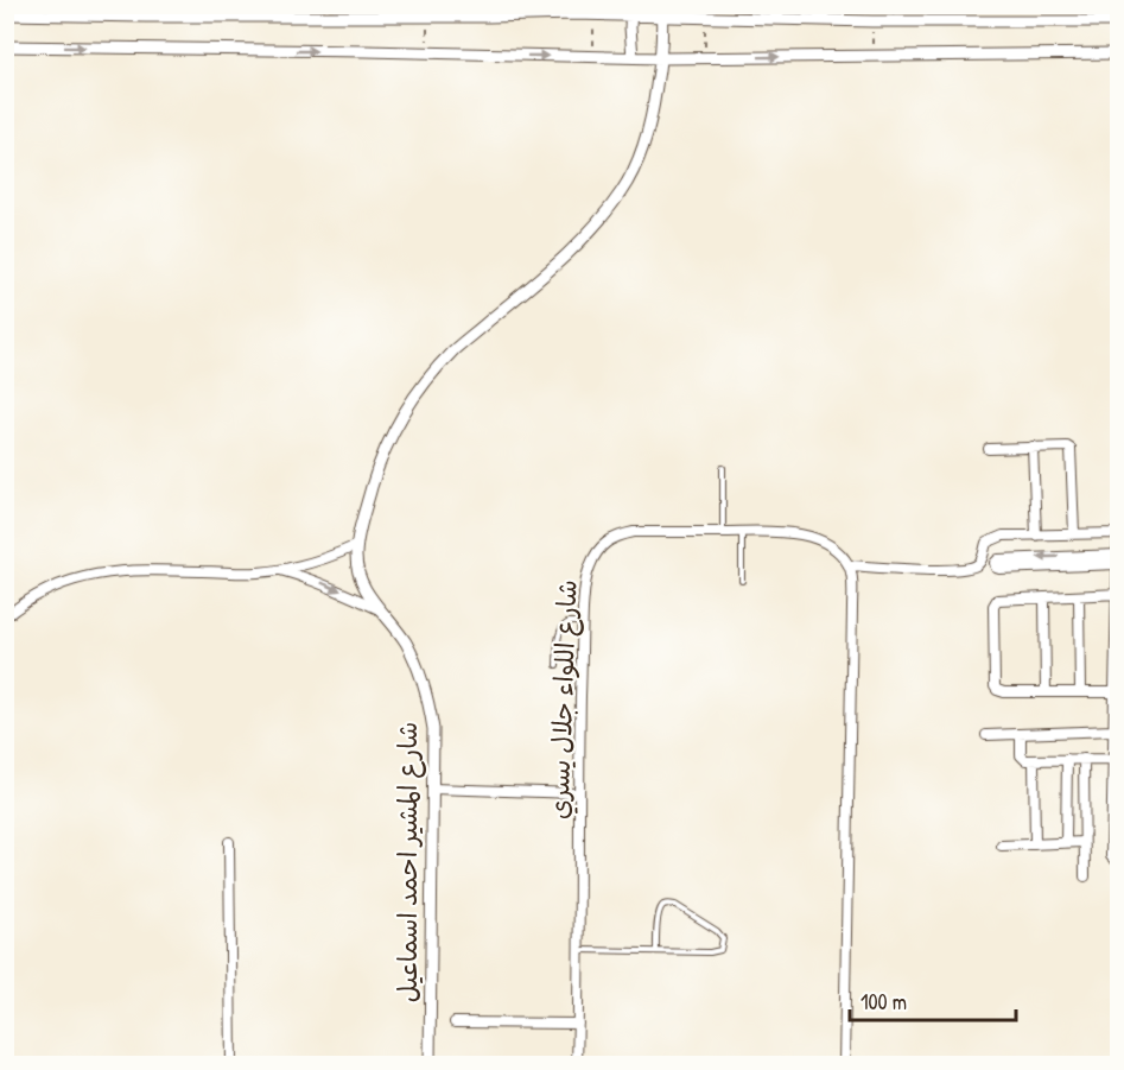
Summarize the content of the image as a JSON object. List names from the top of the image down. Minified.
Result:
{"streets":{"street":["شارع اللواء جلال يسري","شارع المشير احمد اسماعيل"]},"scale_bar":"100 m"}
